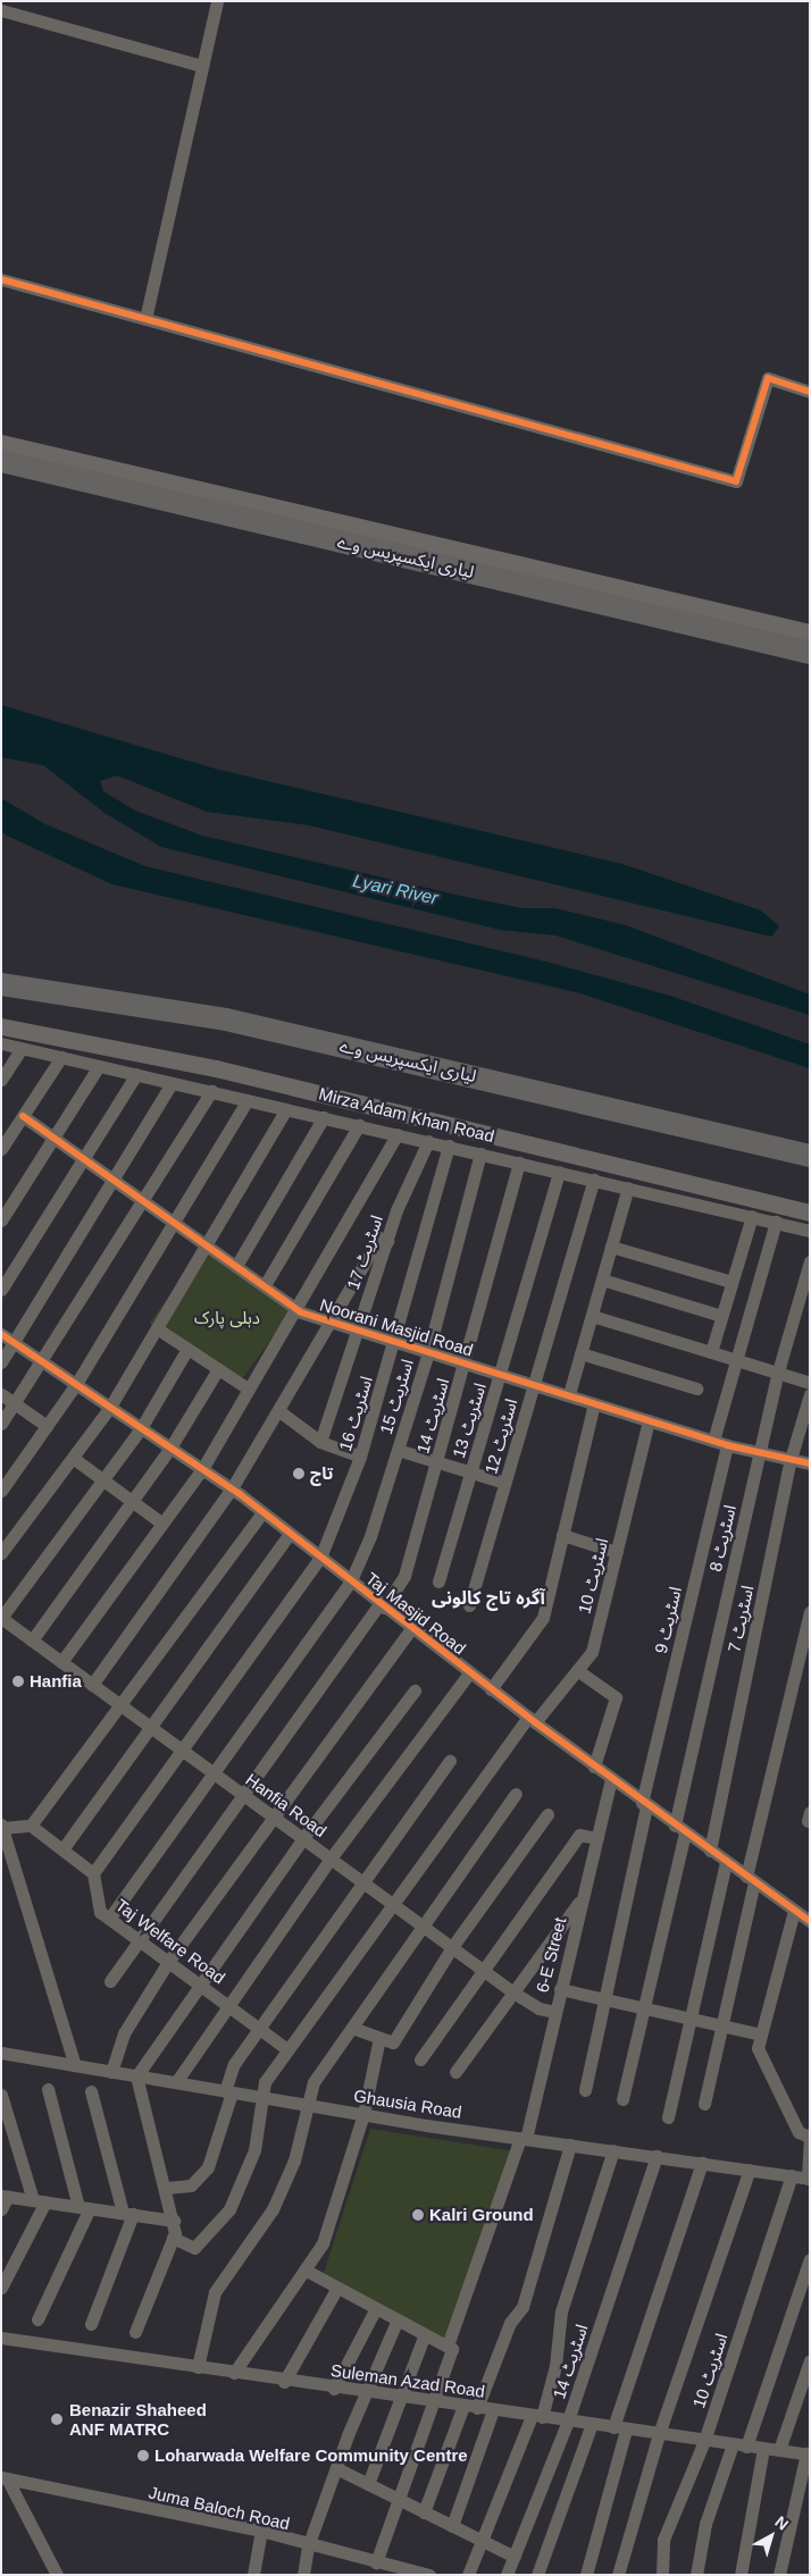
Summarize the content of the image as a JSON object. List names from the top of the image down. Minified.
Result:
{"streets":{"highway":["لیاری ایکسپریس وے"],"street":["Mirza Adam Khan Road","اسٹریٹ 17","Noorani Masjid Road","اسٹریٹ 15","اسٹریٹ 16","اسٹریٹ 14","اسٹریٹ 13","اسٹریٹ 12","اسٹریٹ 8","اسٹریٹ 10","Taj Masjid Road","اسٹریٹ 7","اسٹریٹ 9","Hanfia Road","Taj Welfare Road","6-E Street","Ghausia Road","Suleman Azad Road","Juma Baloch Road"]},"crossings":[["اسٹریٹ 17","Noorani Masjid Road"],["Noorani Masjid Road","اسٹریٹ 15"],["Noorani Masjid Road","اسٹریٹ 16"],["Noorani Masjid Road","اسٹریٹ 14"],["Noorani Masjid Road","اسٹریٹ 13"],["Noorani Masjid Road","اسٹریٹ 12"],["Noorani Masjid Road","اسٹریٹ 8"],["Noorani Masjid Road","اسٹریٹ 10"],["Noorani Masjid Road","اسٹریٹ 7"],["Noorani Masjid Road","اسٹریٹ 9"],["اسٹریٹ 15","Taj Masjid Road"],["اسٹریٹ 15","Hanfia Road"],["اسٹریٹ 15","Taj Welfare Road"],["اسٹریٹ 16","Taj Masjid Road"],["اسٹریٹ 16","Hanfia Road"],["اسٹریٹ 16","Taj Welfare Road"],["اسٹریٹ 14","Taj Masjid Road"],["اسٹریٹ 14","Hanfia Road"],["اسٹریٹ 14","Taj Welfare Road"],["اسٹریٹ 14","Ghausia Road"],["اسٹریٹ 14","Suleman Azad Road"],["اسٹریٹ 8","Taj Masjid Road"],["اسٹریٹ 10","Taj Masjid Road"],["اسٹریٹ 10","Hanfia Road"],["اسٹریٹ 10","Taj Welfare Road"],["اسٹریٹ 10","Ghausia Road"],["اسٹریٹ 10","Suleman Azad Road"],["Taj Masjid Road","اسٹریٹ 7"],["Taj Masjid Road","اسٹریٹ 9"],["Taj Masjid Road","6-E Street"],["Hanfia Road","6-E Street"],["6-E Street","Ghausia Road"],["6-E Street","Suleman Azad Road"]],"districts":["آگرہ تاج کالونی"],"water":["Lyari River"],"parks":["دہلی پارک"],"places":["تاج","Hanfia","Kalri Ground","Benazir Shaheed ANF MATRC","Loharwada Welfare Community Centre"],"north":"top right"}
